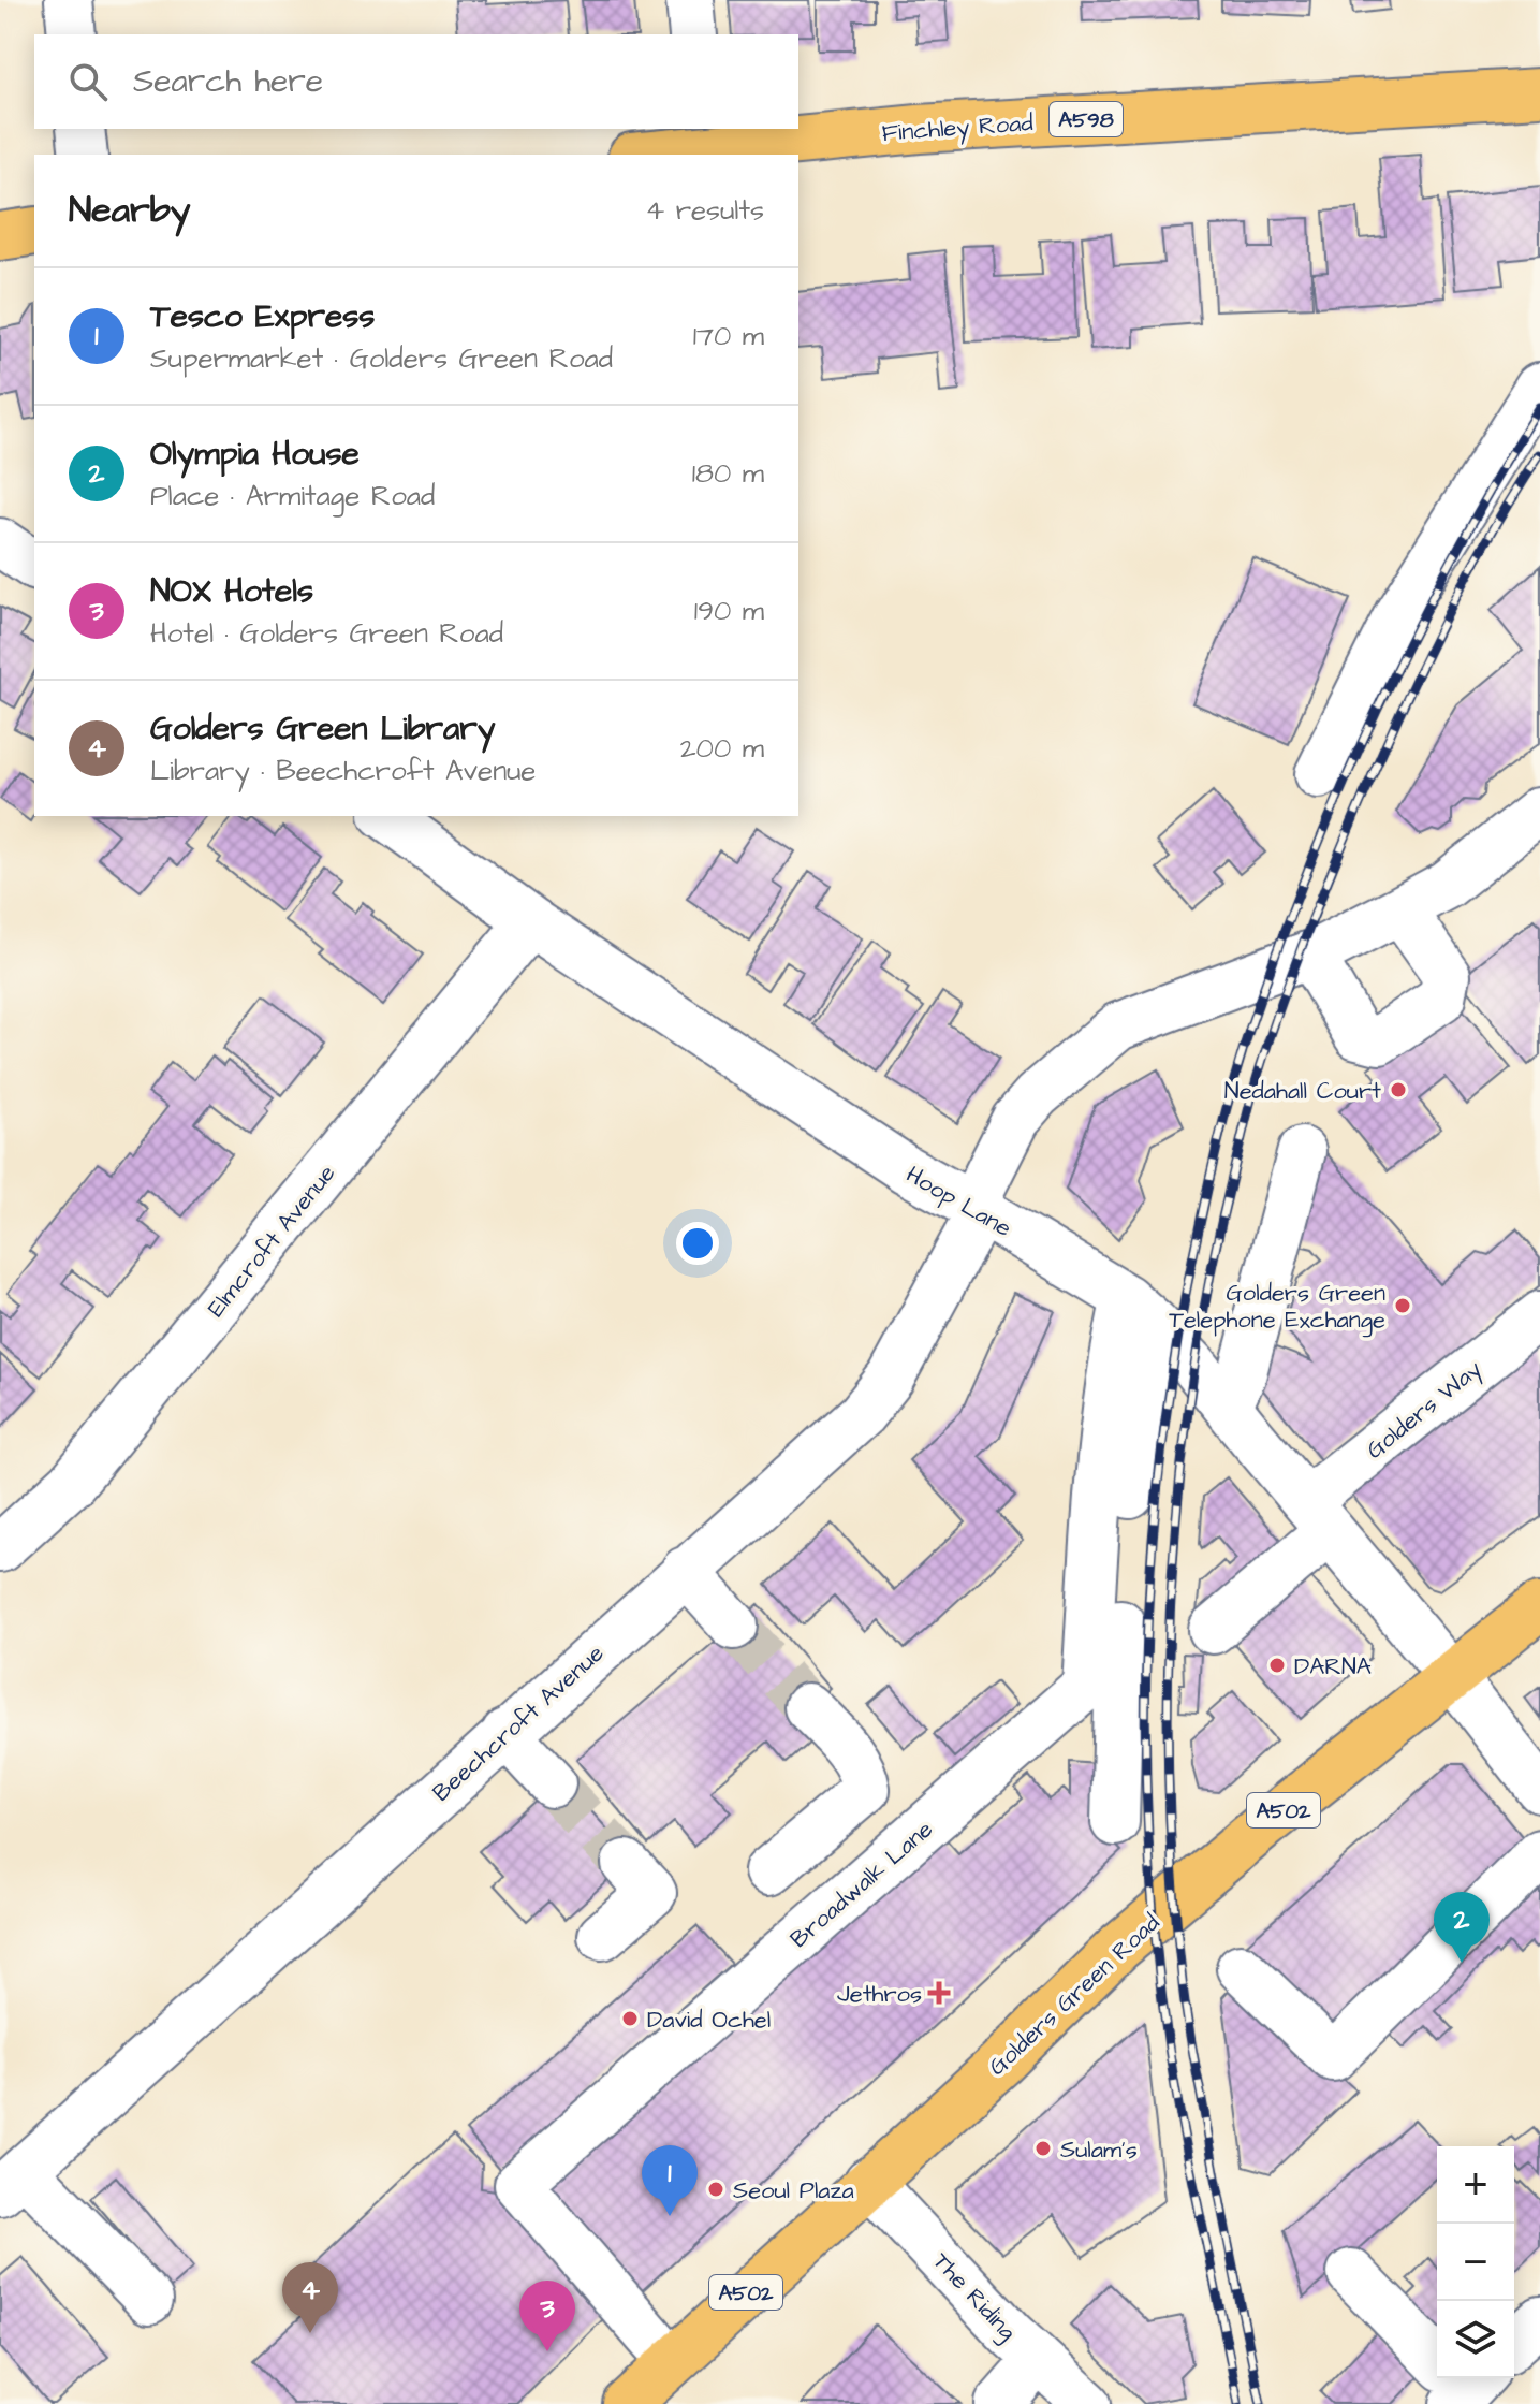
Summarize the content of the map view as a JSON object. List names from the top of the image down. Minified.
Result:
{"streets":{"main road":["A598","Finchley Road","A502","Golders Green Road"],"street":["Hoop Lane","Elmcroft Avenue","Golders Way","Beechcroft Avenue","Broadwalk Lane","The Riding"]},"crossings":[["Hoop Lane","Elmcroft Avenue"],["Hoop Lane","Golders Way"],["Hoop Lane","Beechcroft Avenue"],["Hoop Lane","Broadwalk Lane"],["Hoop Lane","Golders Green Road"],["Broadwalk Lane","Golders Green Road"],["Golders Green Road","The Riding"]],"places":{"other":["Nedahall Court","Golders Green Telephone Exchange","DARNA","David Ochel","Sulam's","Seoul Plaza"],"health":["Jethros"]},"page":{"search":"Search here","heading":["Nearby","4 results"],"list":[{"mark":"1","name":"Tesco Express","note":"Supermarket · Golders Green Road","value":"170 m"},{"mark":"2","name":"Olympia House","note":"Place · Armitage Road","value":"180 m"},{"mark":"3","name":"NOX Hotels","note":"Hotel · Golders Green Road","value":"190 m"},{"mark":"4","name":"Golders Green Library","note":"Library · Beechcroft Avenue","value":"200 m"}],"pins":["2","1","4","3"],"map_buttons":["+","−"]}}
